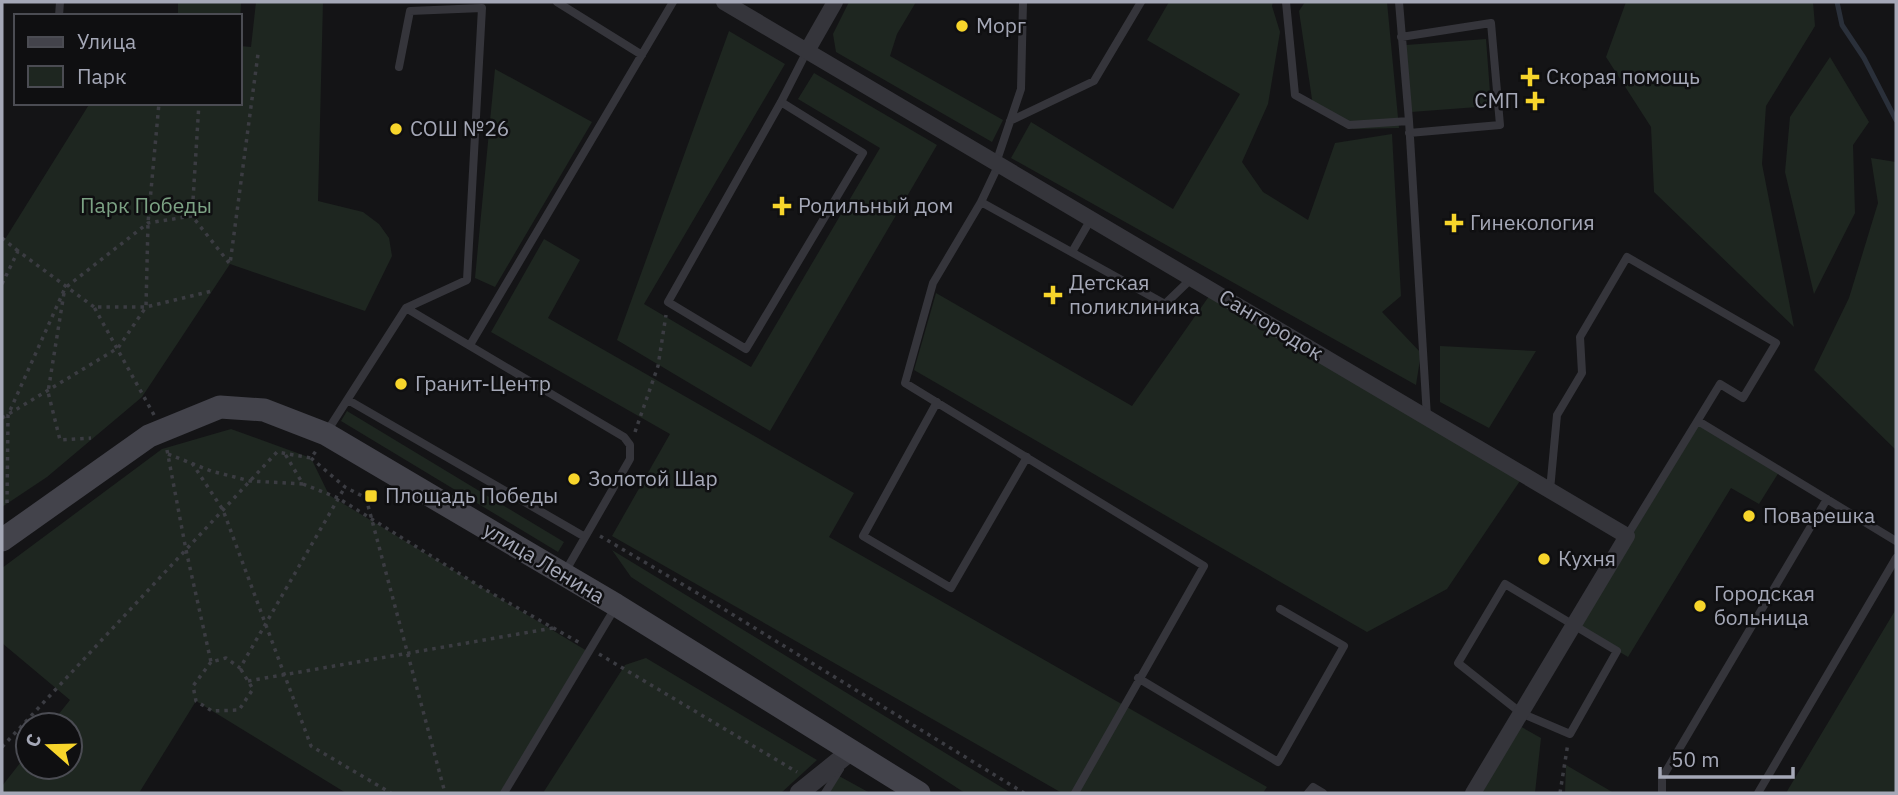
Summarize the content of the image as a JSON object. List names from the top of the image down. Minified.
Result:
{"streets":{"main road":["улица Ленина"],"street":["Сангородок"]},"parks":["Парк Победы"],"places":{"other":["Морг","СОШ №26","Гранит-Центр","Золотой Шар","Поварешка","Кухня","Городская больница"],"health":["Скорая помощь","СМП","Родильный дом","Гинекология","Детская поликлиника"],"transit":["Площадь Победы"]},"legend":["Улица","Парк"],"scale_bar":"50 m","north":"left"}
